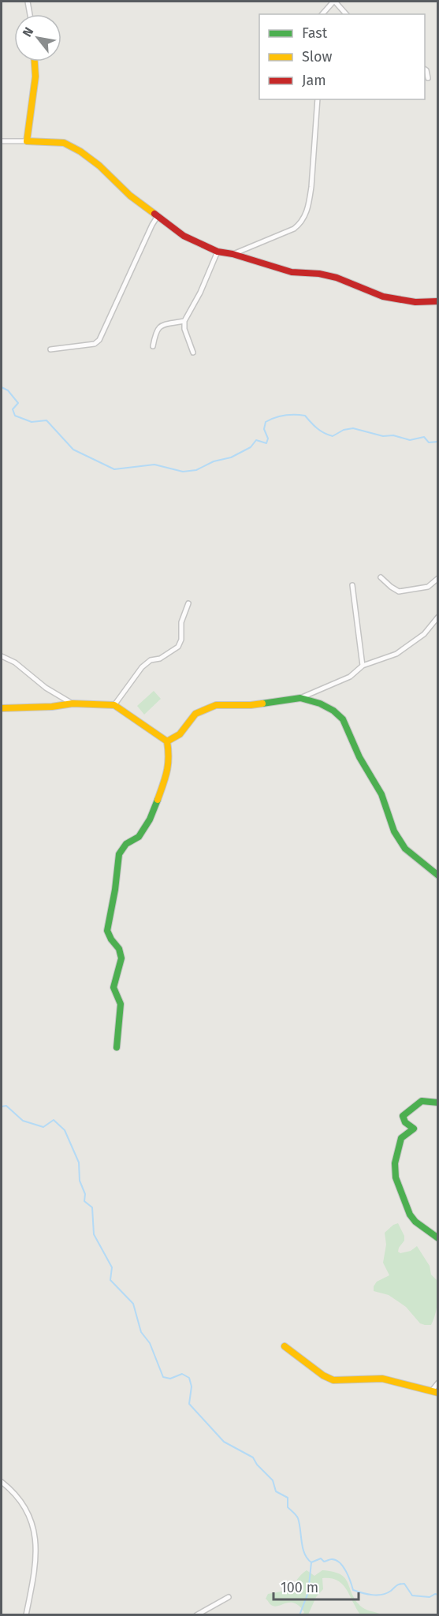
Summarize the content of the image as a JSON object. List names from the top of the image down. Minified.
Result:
{"legend":["Fast","Slow","Jam"],"scale_bar":"100 m","north":"top left"}
